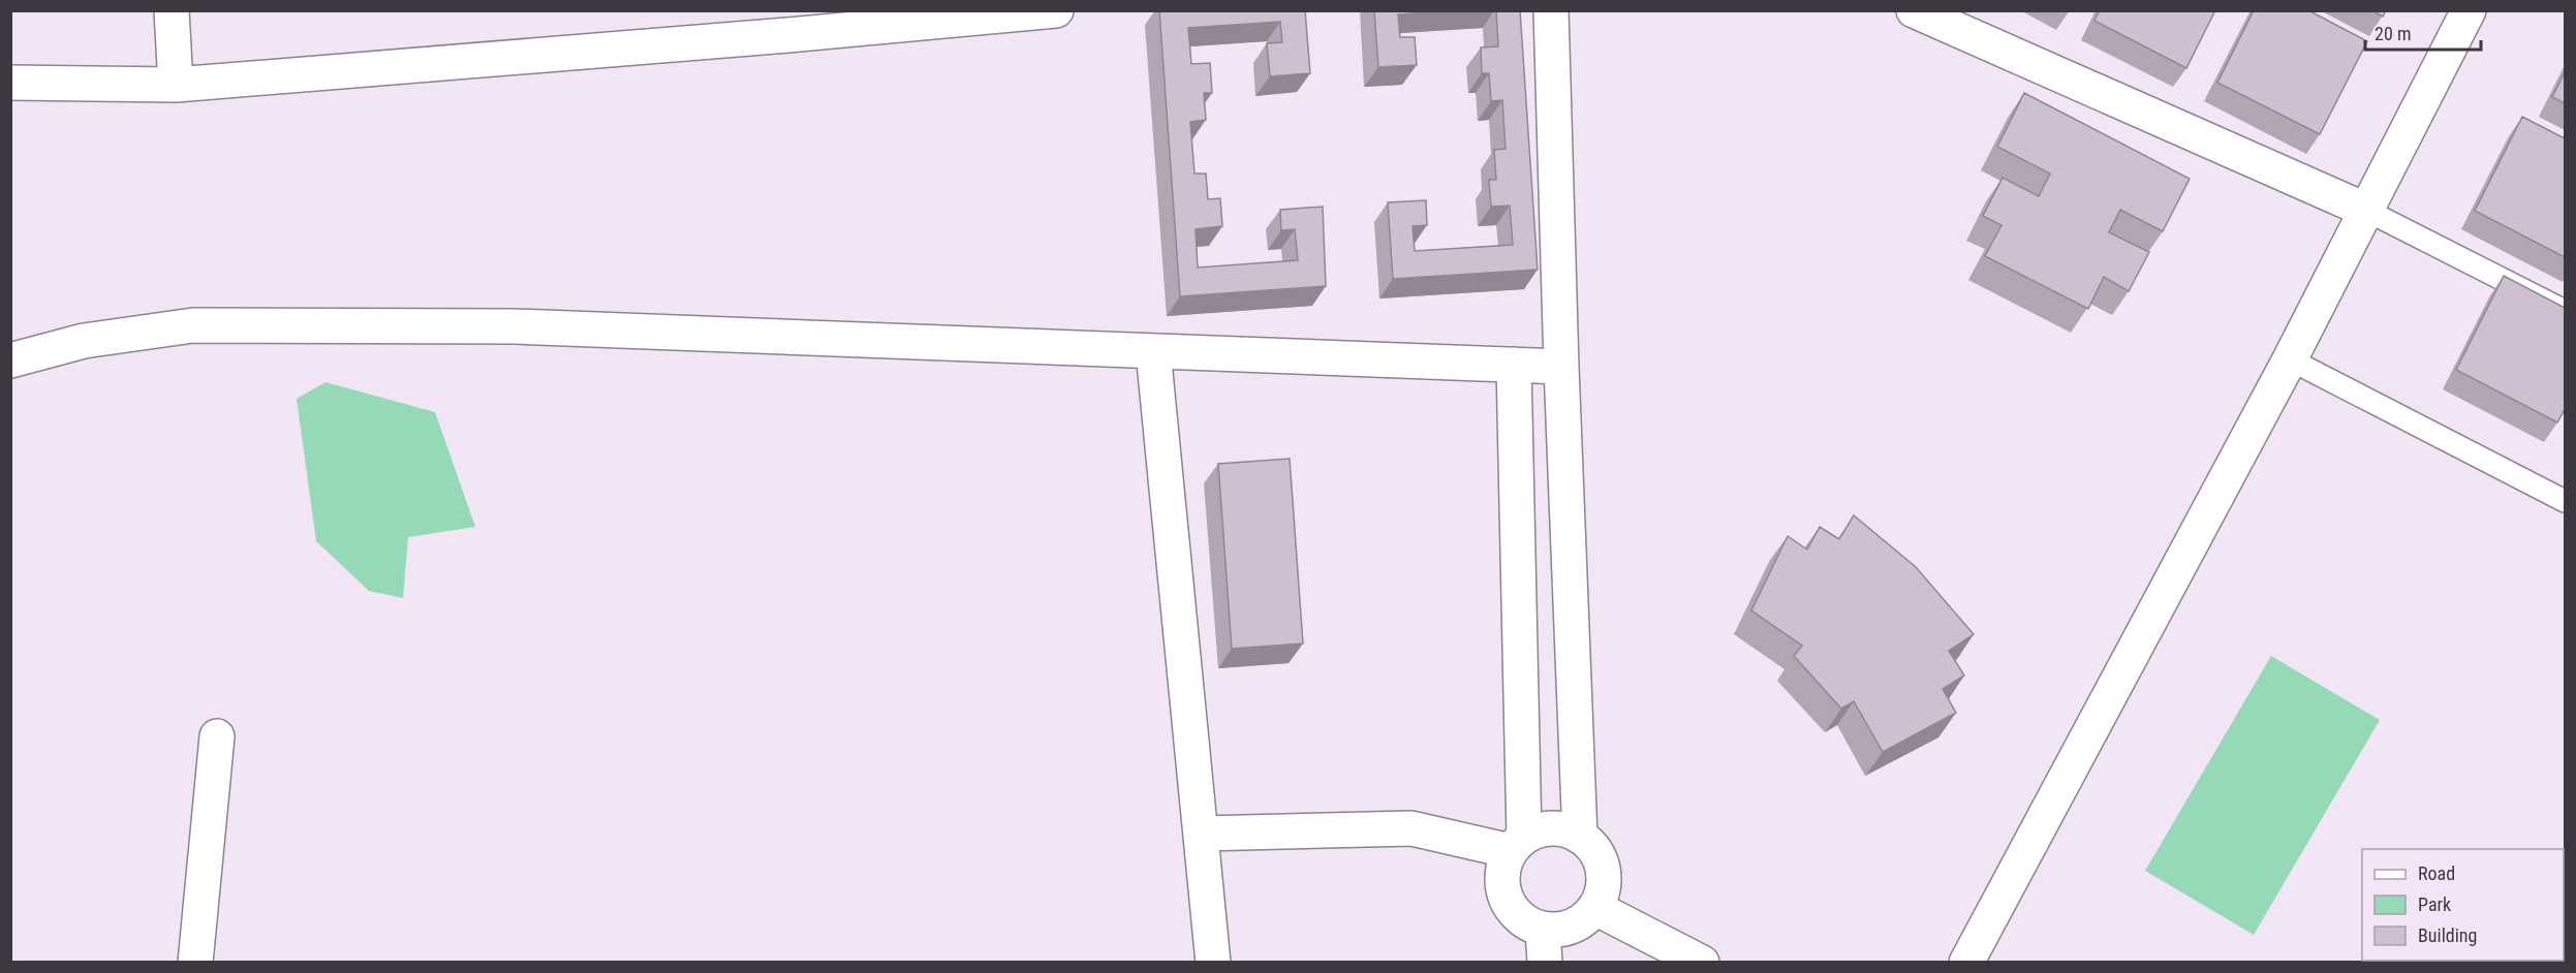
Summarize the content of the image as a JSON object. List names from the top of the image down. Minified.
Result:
{"legend":["Road","Park","Building"],"scale_bar":"20 m"}
